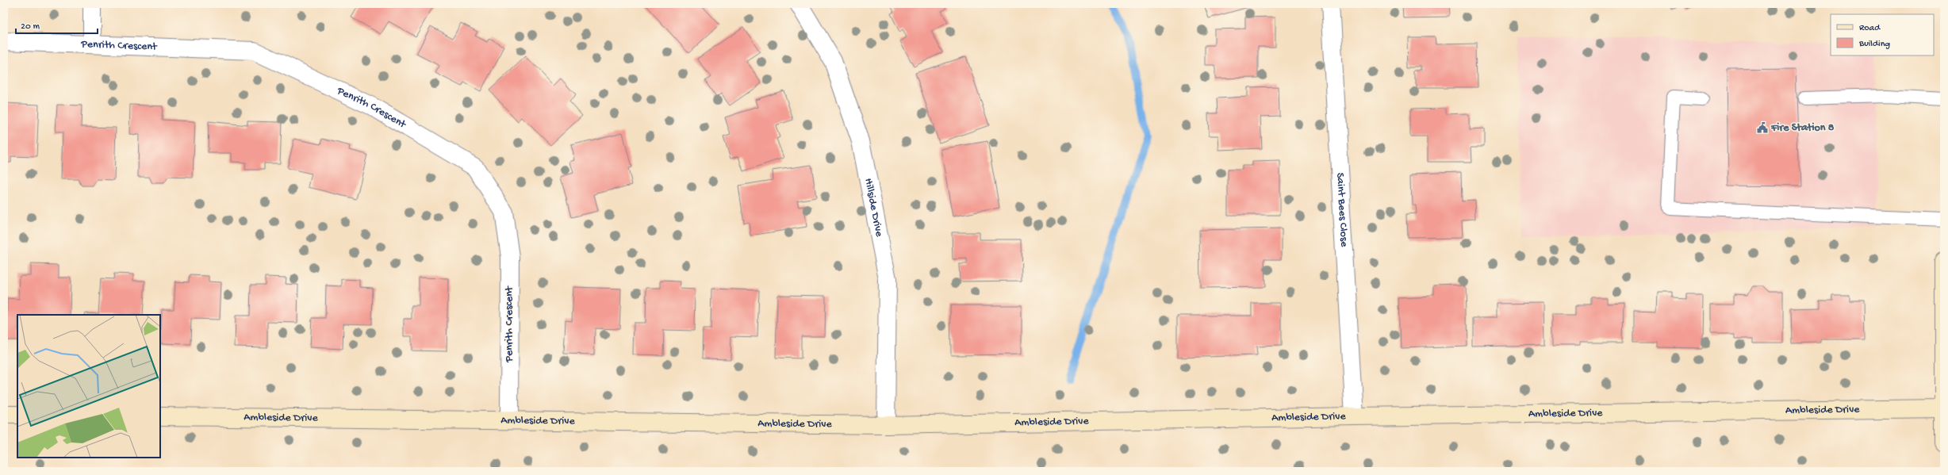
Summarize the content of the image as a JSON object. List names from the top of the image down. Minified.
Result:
{"streets":{"street":["Penrith Crescent","Hillside Drive","Saint Bees Close","Ambleside Drive"]},"crossings":[["Penrith Crescent","Ambleside Drive"],["Hillside Drive","Ambleside Drive"],["Saint Bees Close","Ambleside Drive"]],"places":{"public building":["Fire Station 8"]},"legend":["Road","Building"],"scale_bar":"20 m"}
